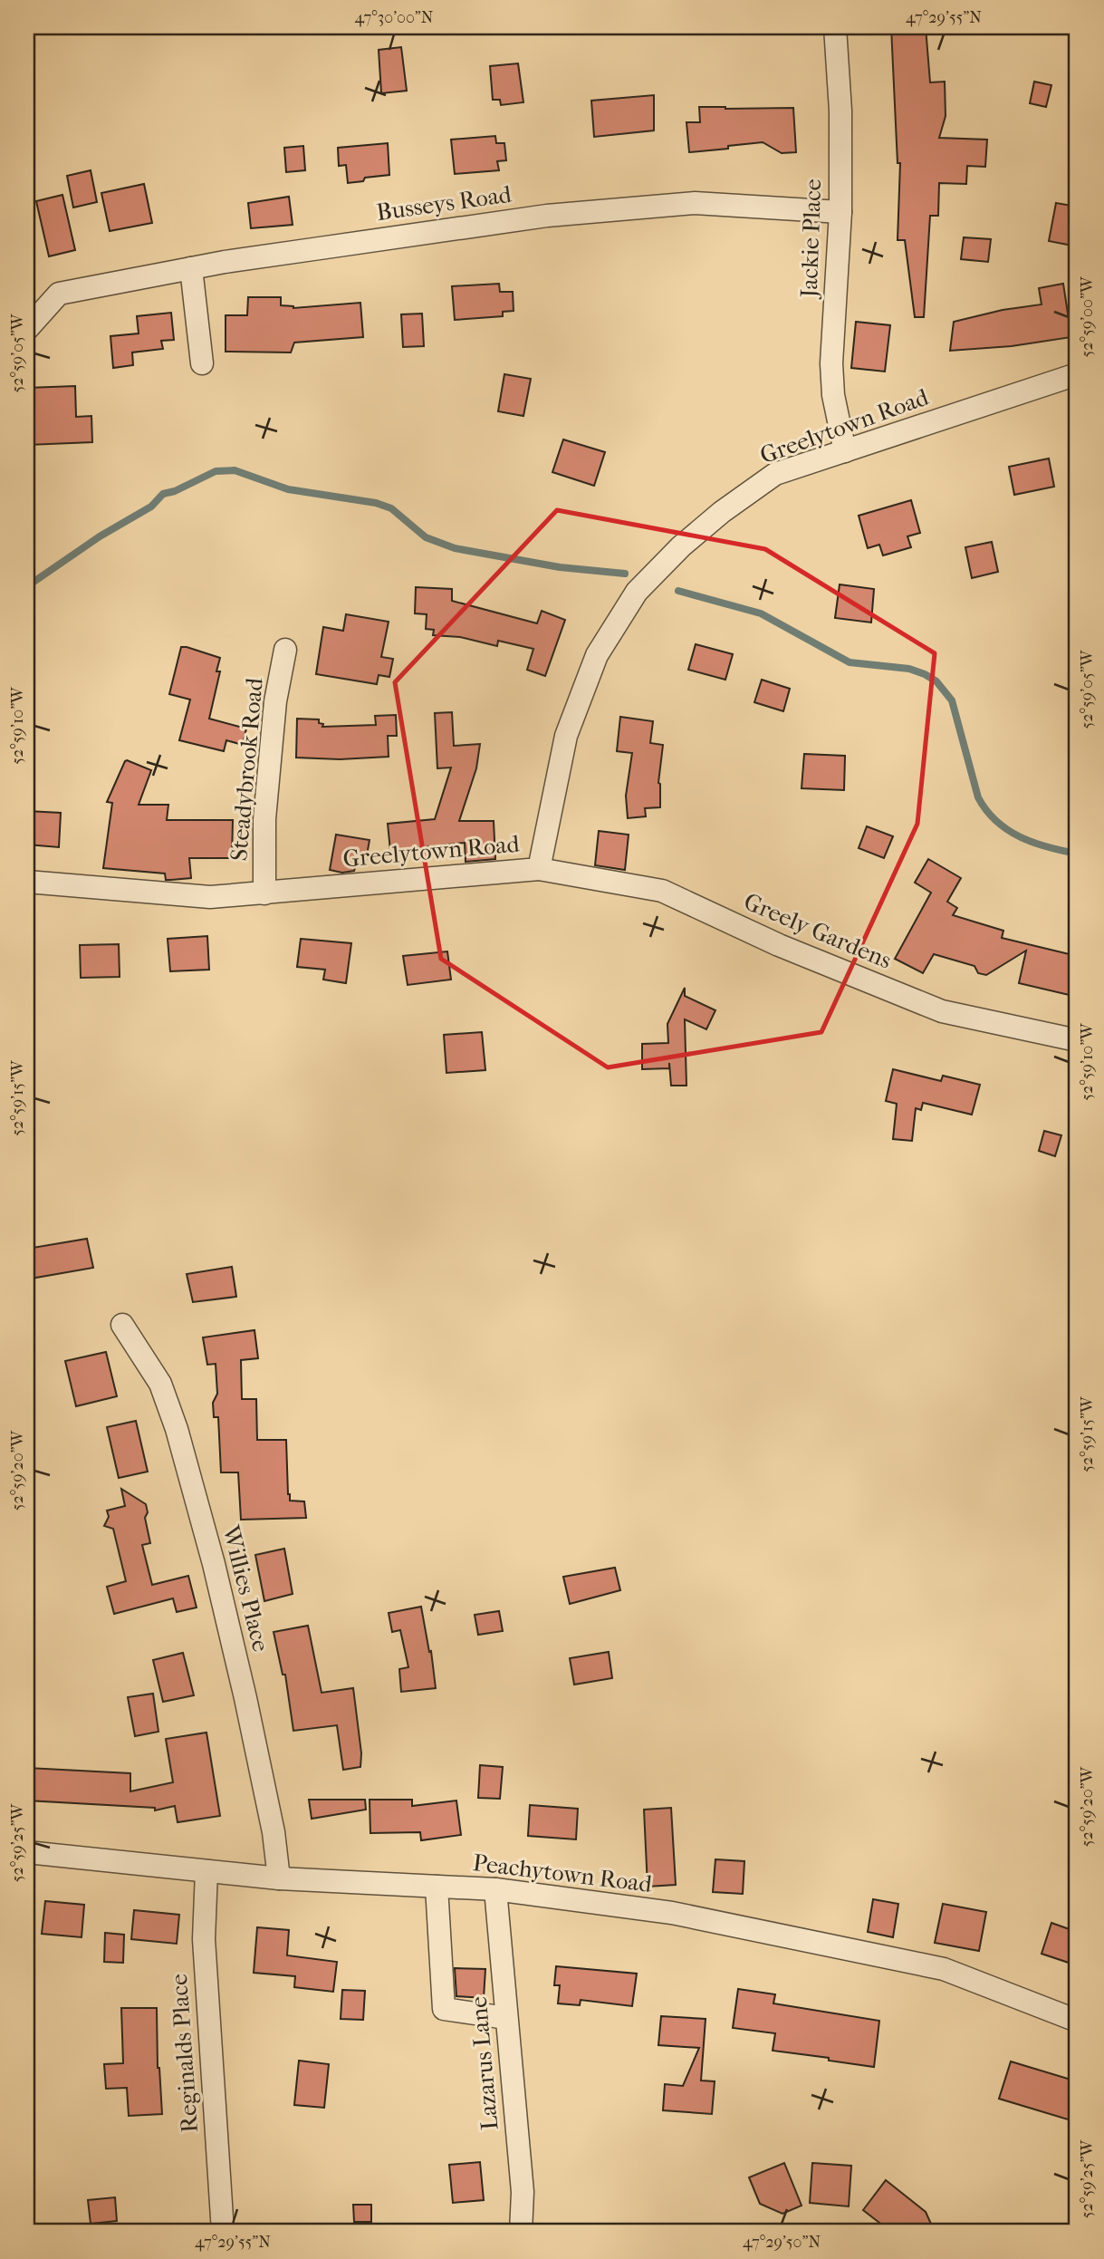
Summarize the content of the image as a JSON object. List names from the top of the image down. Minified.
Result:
{"streets":{"street":["Busseys Road","Jackie Place","Greelytown Road","Steadybrook Road","Greely Gardens","Willies Place","Peachytown Road","Reginalds Place","Lazarus Lane"]},"crossings":[["Busseys Road","Jackie Place"],["Jackie Place","Greelytown Road"],["Greelytown Road","Steadybrook Road"],["Greelytown Road","Greely Gardens"],["Willies Place","Peachytown Road"],["Peachytown Road","Reginalds Place"],["Peachytown Road","Lazarus Lane"]],"coordinates":["47°30'00\"N","47°29'55\"N","52°59'00\"W","52°59'05\"W","52°59'10\"W","52°59'15\"W","52°59'20\"W","52°59'25\"W","47°29'50\"N"]}
